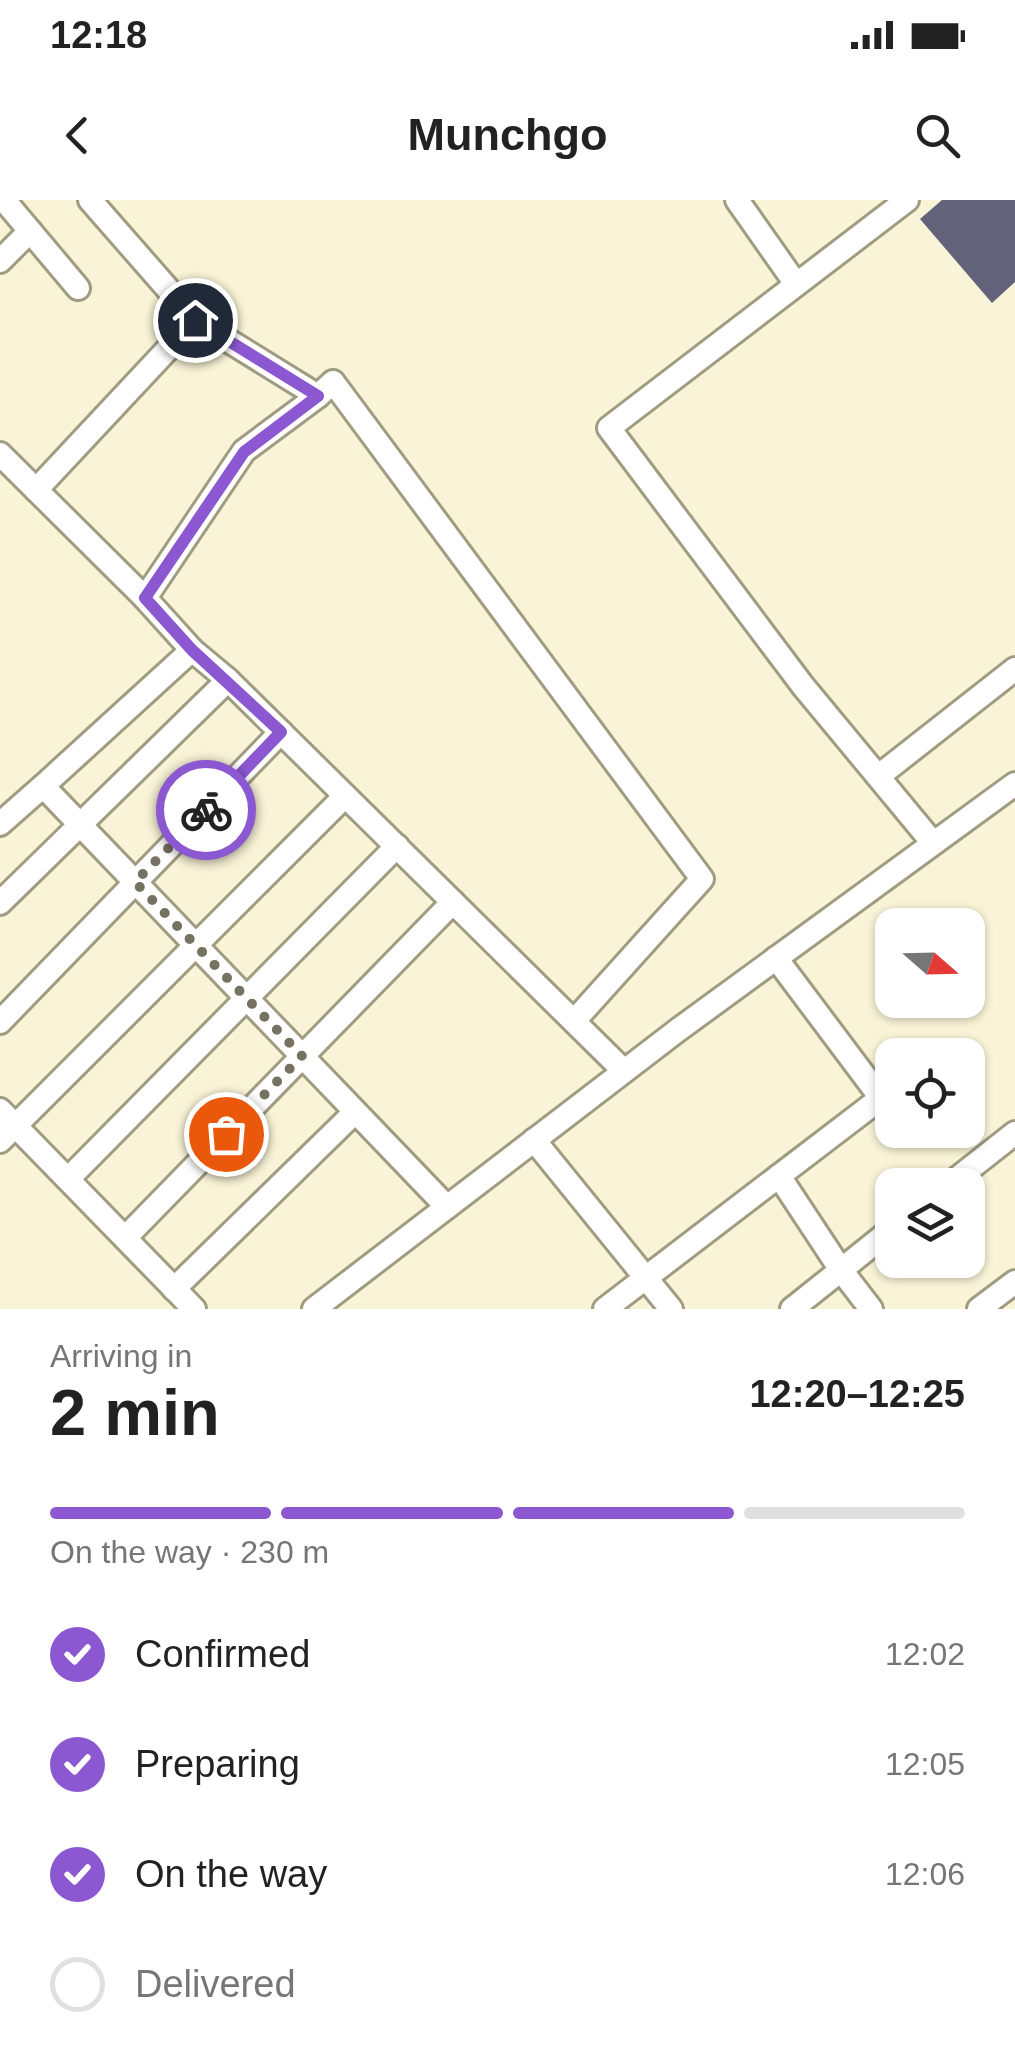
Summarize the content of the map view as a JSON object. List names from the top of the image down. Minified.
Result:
{"north":"right","page":{"status":"12:18","header":"Munchgo","heading":["2 min","Arriving in","12:20–12:25"],"bar":"On the way · 230 m","list":[["Confirmed","12:02"],["Preparing","12:05"],["On the way","12:06"],"Delivered"]}}
